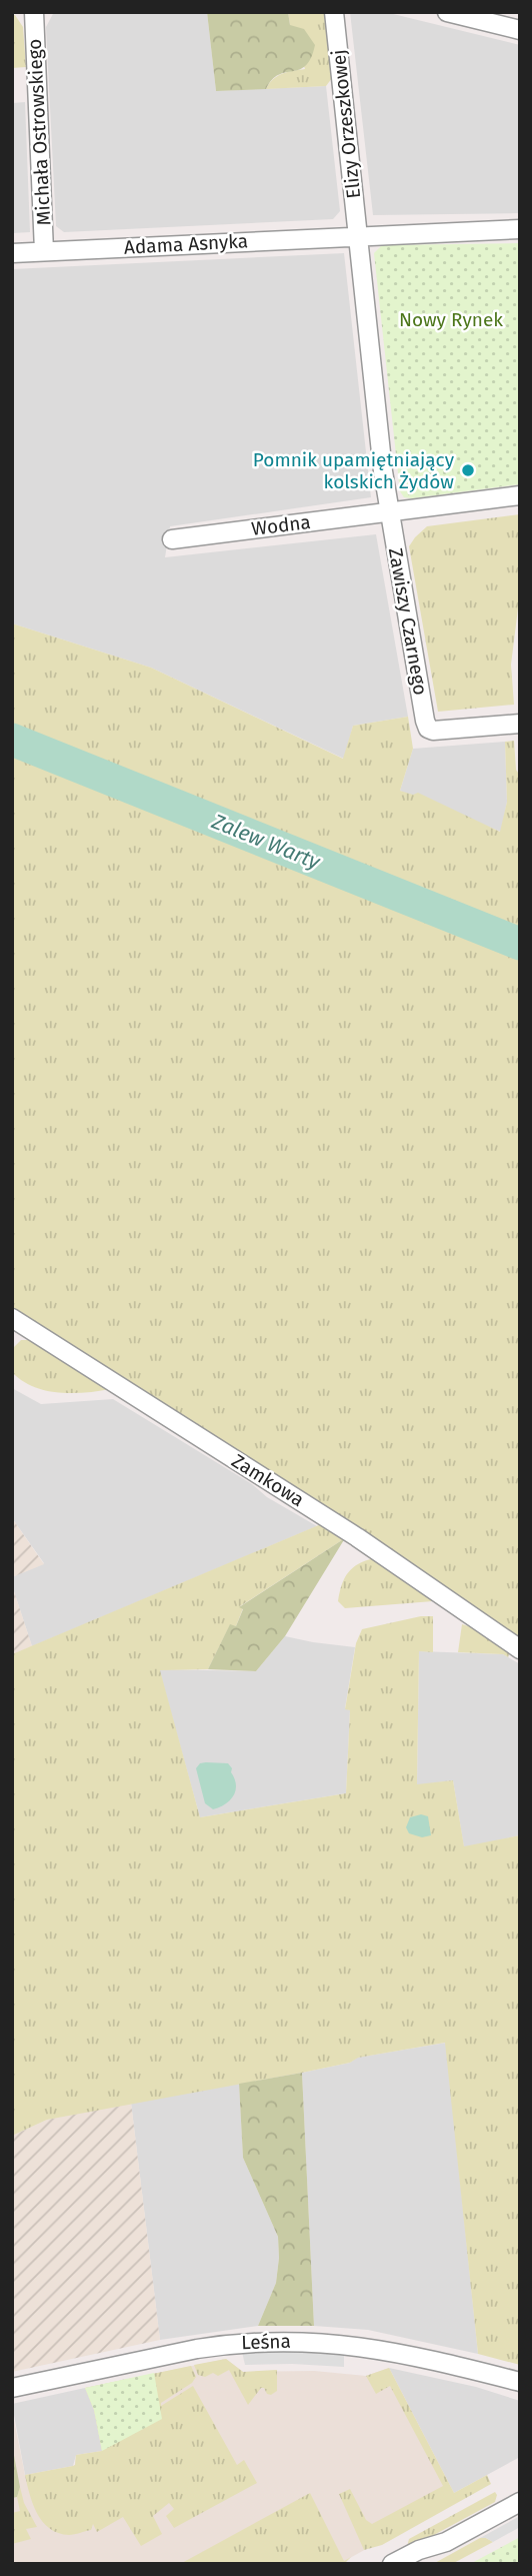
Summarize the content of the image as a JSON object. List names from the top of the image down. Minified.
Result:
{"streets":{"street":["Elizy Orzeszkowej","Michała Ostrowskiego","Adama Asnyka","Wodna","Zawiszy Czarnego","Zamkowa","Leśna"]},"crossings":[["Elizy Orzeszkowej","Adama Asnyka"],["Michała Ostrowskiego","Adama Asnyka"],["Wodna","Zawiszy Czarnego"]],"water":["Zalew Warty"],"parks":["Nowy Rynek"],"places":["Pomnik upamiętniający kolskich Żydów"]}
